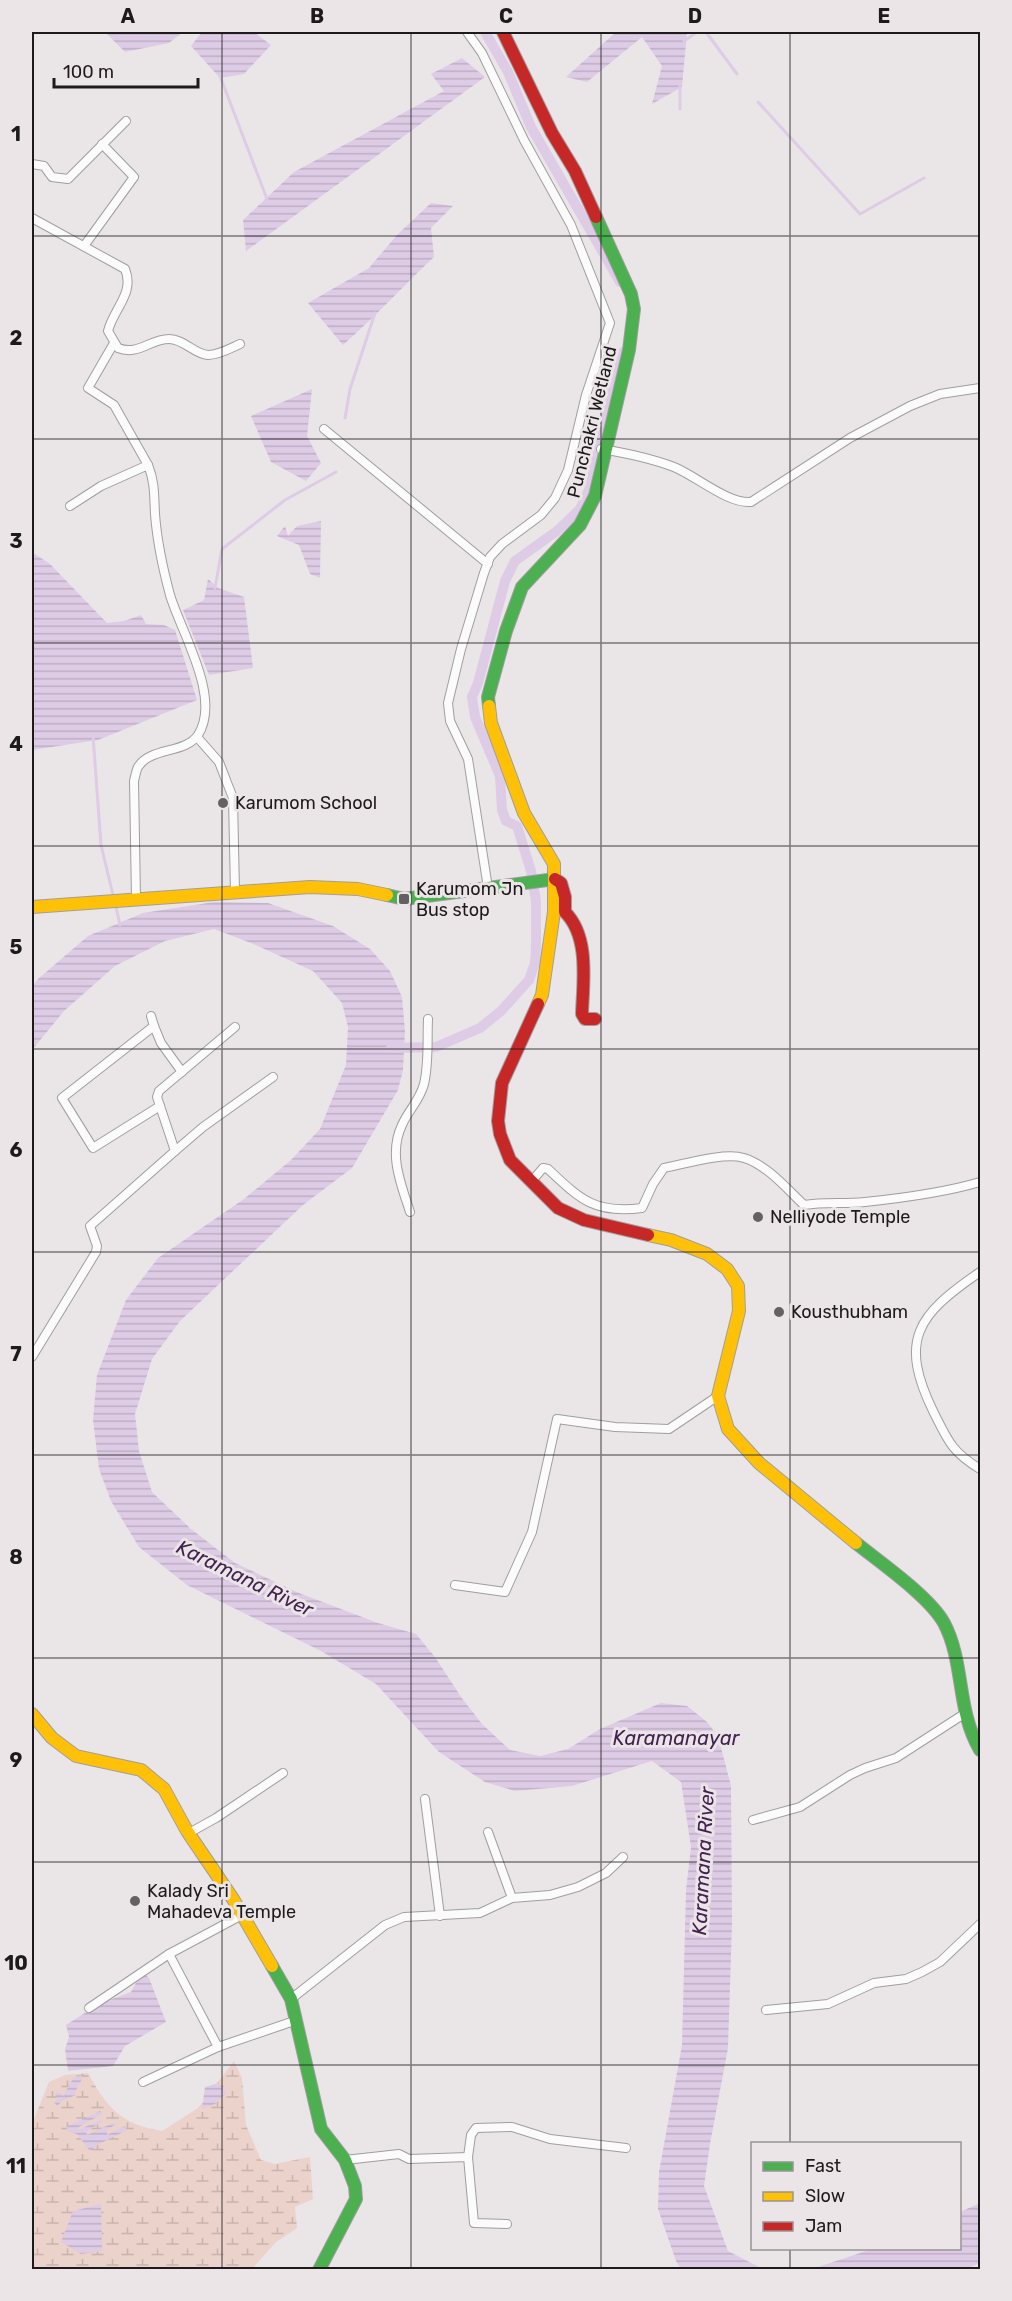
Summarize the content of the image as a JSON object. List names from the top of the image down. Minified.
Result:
{"streets":{"street":["Punchakri Wetland"]},"water":["Karamana River","Karamanayar"],"places":{"other":["Karumom School","Nelliyode Temple","Kousthubham","Kalady Sri Mahadeva Temple"],"transit":["Karumom Jn Bus stop"]},"legend":["Fast","Slow","Jam"],"scale_bar":"100 m","grid":{"columns":["A","B","C","D","E"],"rows":["1","2","3","4","5","6","7","8","9","10","11"]}}
